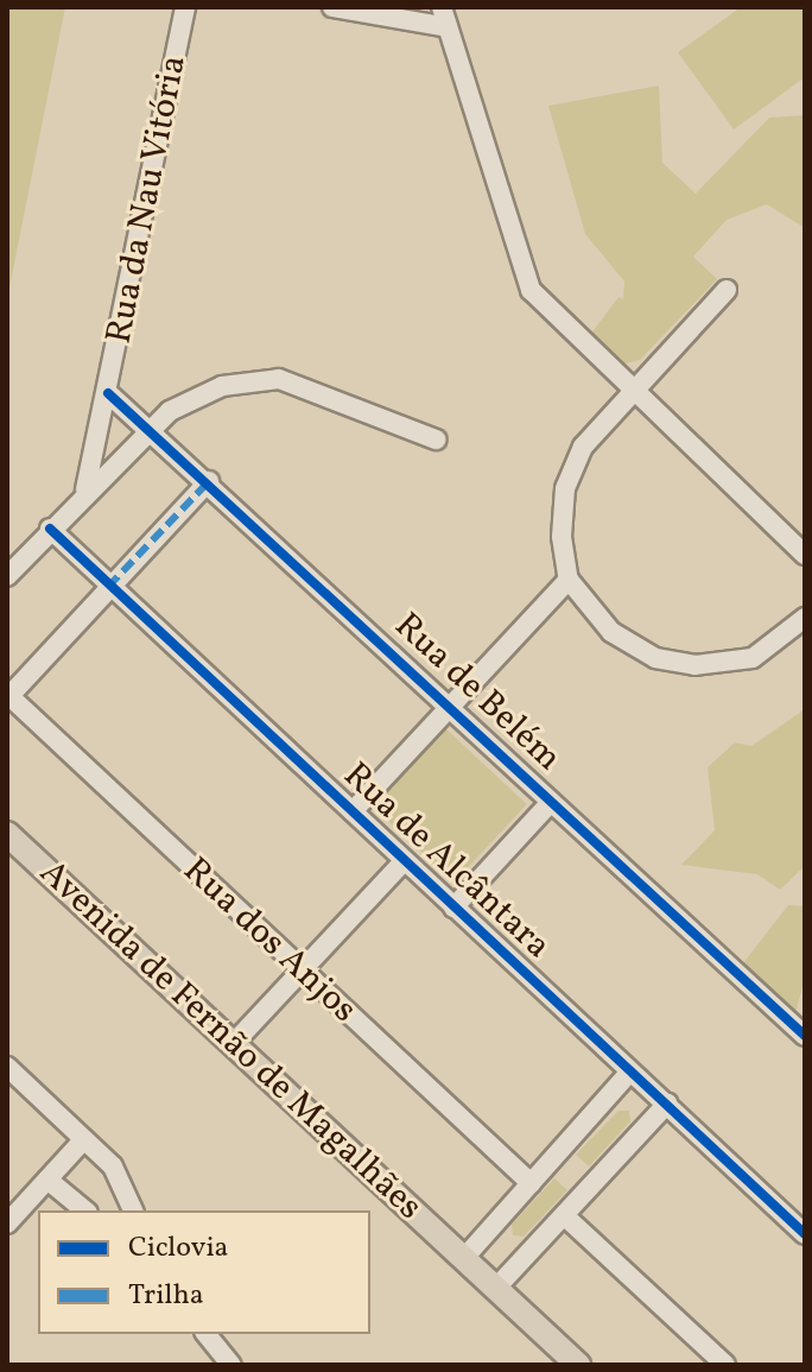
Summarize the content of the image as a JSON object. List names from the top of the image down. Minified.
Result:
{"streets":{"main road":["Avenida de Fernão de Magalhães"],"street":["Rua da Nau Vitória","Rua de Belém","Rua de Alcântara","Rua dos Anjos"]},"crossings":[["Rua da Nau Vitória","Rua de Belém"],["Rua de Alcântara","Rua dos Anjos"]],"legend":["Ciclovia","Trilha"]}
